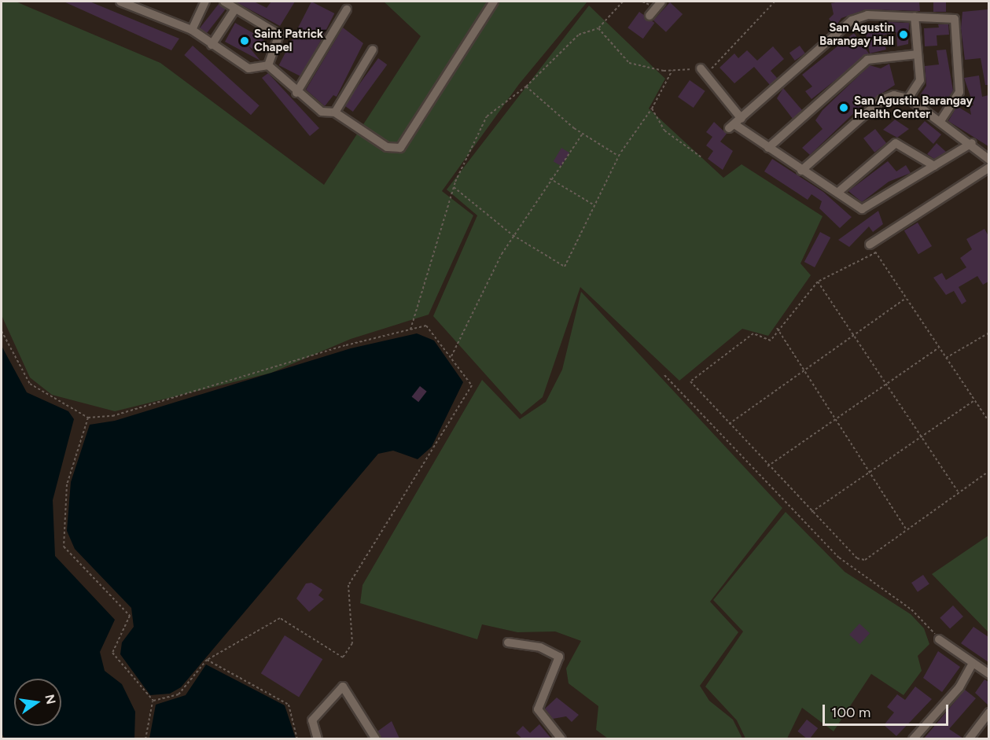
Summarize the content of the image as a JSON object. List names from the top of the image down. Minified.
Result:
{"places":["San Agustin Barangay Hall","Saint Patrick Chapel","San Agustin Barangay Health Center"],"scale_bar":"100 m","north":"right"}
